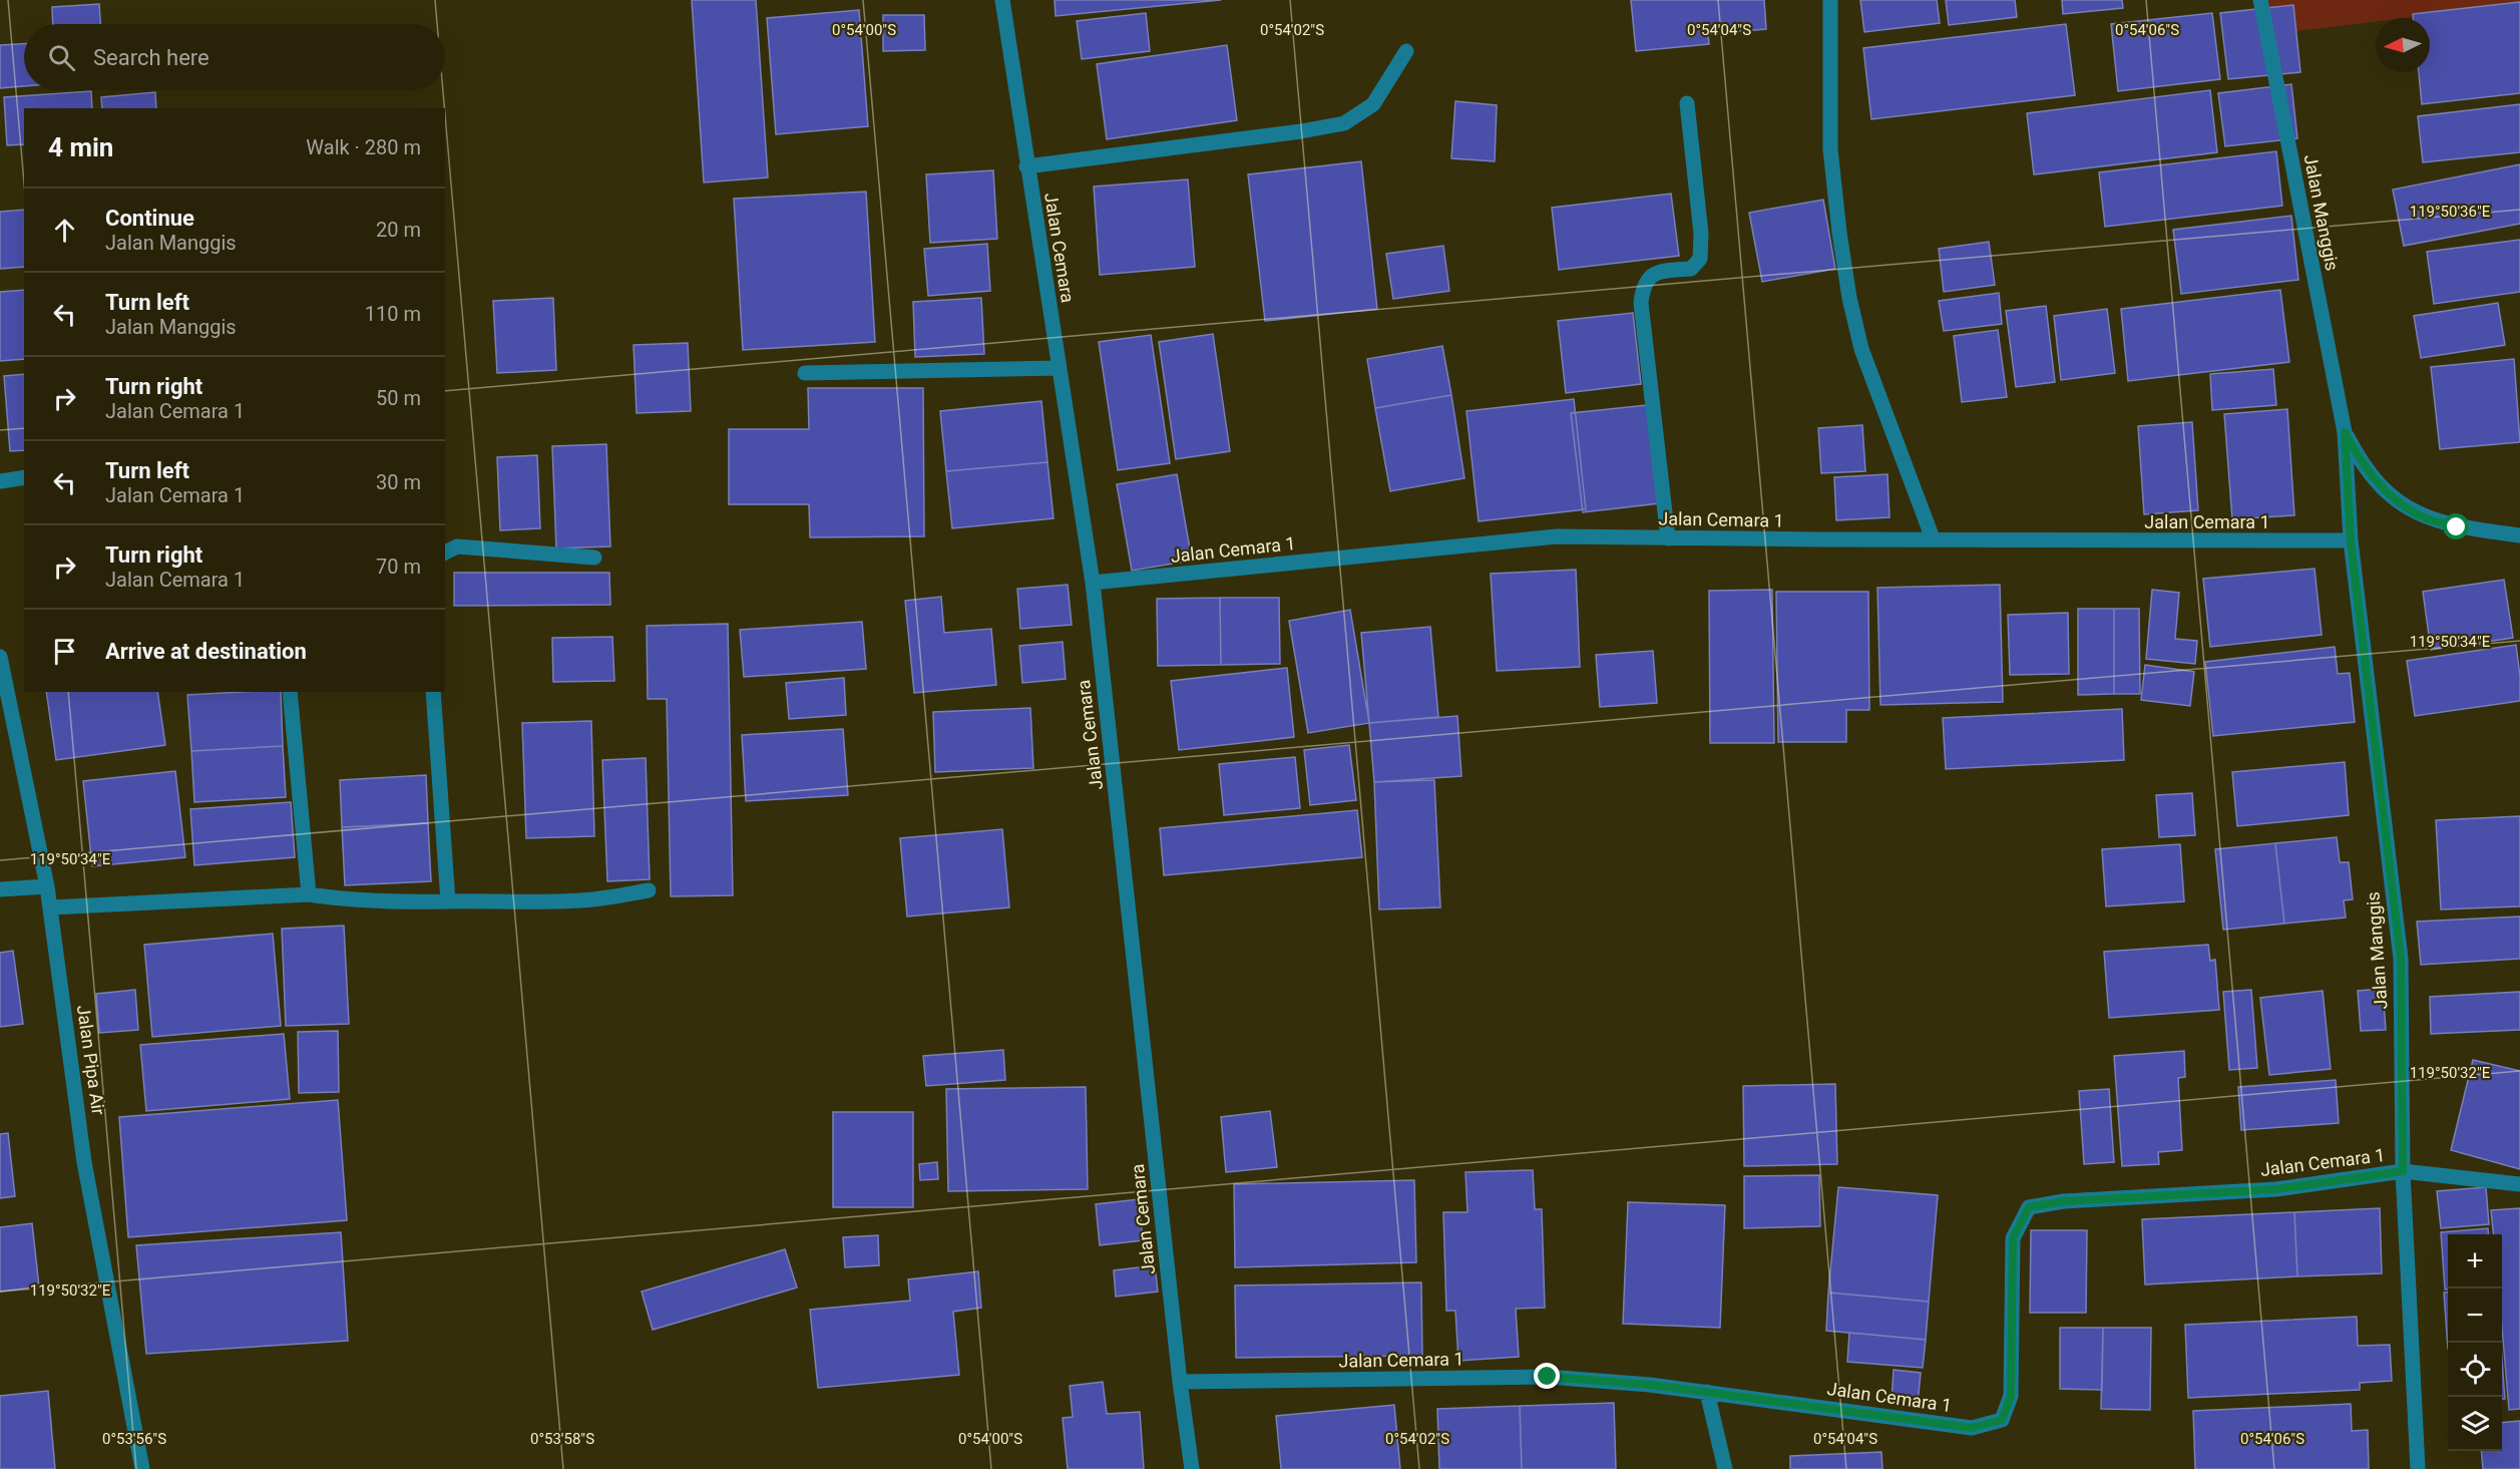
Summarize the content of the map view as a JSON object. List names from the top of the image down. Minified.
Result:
{"streets":{"street":["Jalan Manggis","Jalan Cemara","Jalan Cemara 1","Jalan Pipa Air"]},"crossings":[["Jalan Manggis","Jalan Cemara 1"],["Jalan Cemara","Jalan Cemara 1"]],"north":"left","page":{"search":"Search here","heading":["4 min","Walk · 280 m"],"list":[["Continue","Jalan Manggis","20 m"],["Turn left","Jalan Manggis","110 m"],["Turn right","Jalan Cemara 1","50 m"],["Turn left","Jalan Cemara 1","30 m"],["Turn right","Jalan Cemara 1","70 m"],"Arrive at destination"],"map_buttons":["+","−"]},"coordinates":["0°54'00\"S","0°54'02\"S","0°54'04\"S","0°54'06\"S","119°50'36\"E","119°50'34\"E","119°50'32\"E","0°53'56\"S","0°53'58\"S"]}
